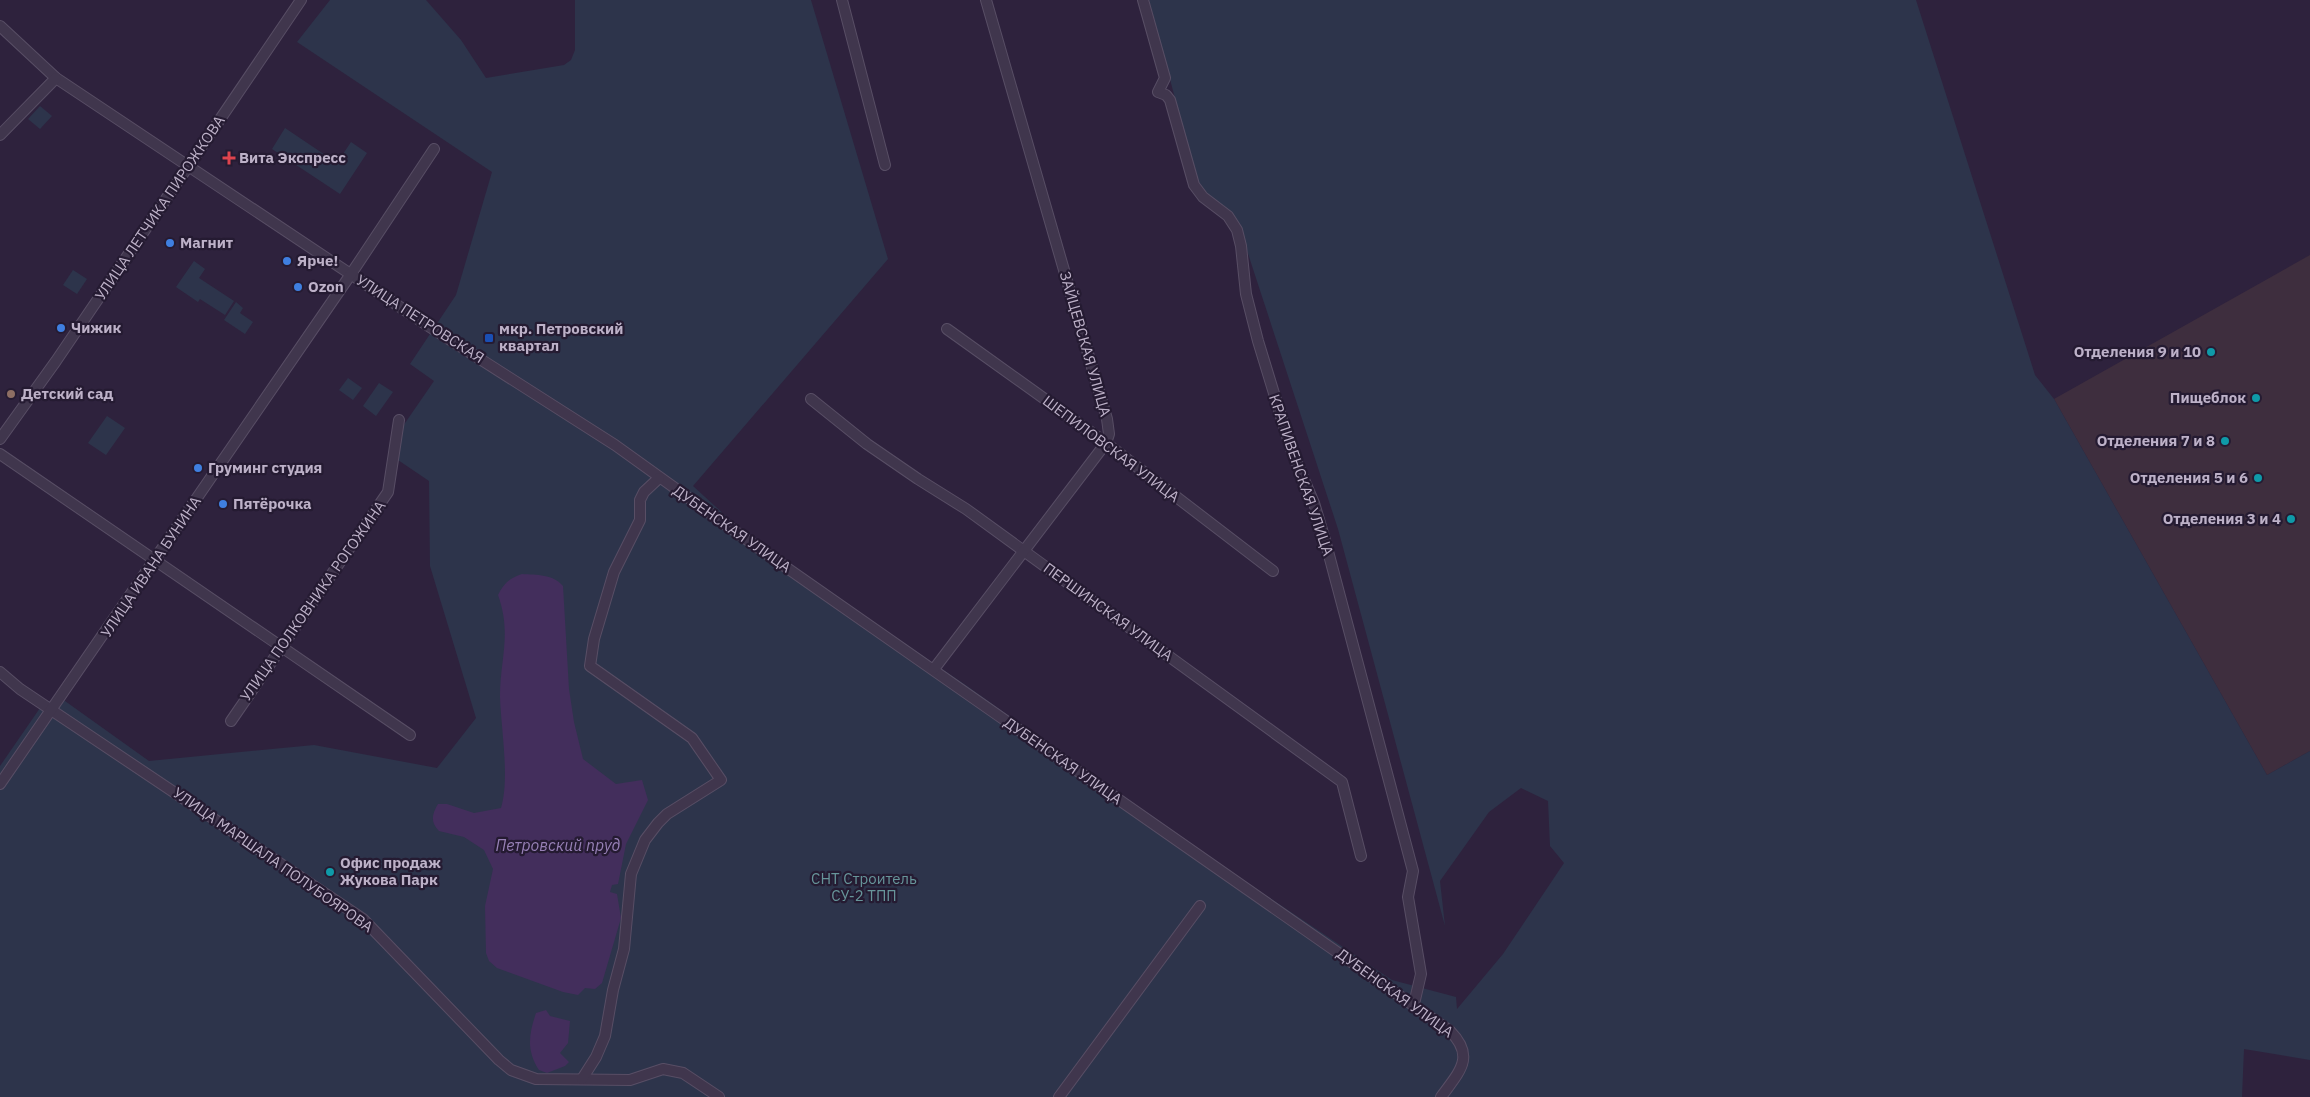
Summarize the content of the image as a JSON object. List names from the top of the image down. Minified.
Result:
{"streets":{"street":["УЛИЦА ЛЕТЧИКА ПИРОЖКОВА","УЛИЦА ПЕТРОВСКАЯ","ЗАЙЦЕВСКАЯ УЛИЦА","ШЕПИЛОВСКАЯ УЛИЦА","КРАПИВЕНСКАЯ УЛИЦА","ДУБЕНСКАЯ УЛИЦА","УЛИЦА ИВАНА БУНИНА","УЛИЦА ПОЛКОВНИКА РОГОЖИНА","ПЕРШИНСКАЯ УЛИЦА","УЛИЦА МАРШАЛА ПОЛУБОЯРОВА"]},"crossings":[["УЛИЦА ЛЕТЧИКА ПИРОЖКОВА","УЛИЦА ПЕТРОВСКАЯ"],["УЛИЦА ПЕТРОВСКАЯ","ДУБЕНСКАЯ УЛИЦА"],["УЛИЦА ПЕТРОВСКАЯ","УЛИЦА ИВАНА БУНИНА"],["ЗАЙЦЕВСКАЯ УЛИЦА","ШЕПИЛОВСКАЯ УЛИЦА"],["КРАПИВЕНСКАЯ УЛИЦА","ДУБЕНСКАЯ УЛИЦА"],["УЛИЦА ИВАНА БУНИНА","УЛИЦА МАРШАЛА ПОЛУБОЯРОВА"]],"water":["Петровский пруд"],"parks":["СНТ Строитель СУ-2 ТПП"],"places":{"health":["Вита Экспресс"],"other":["Магнит","Ярче!","Ozon","Чижик","Отделения 9 и 10","Детский сад","Пищеблок","Отделения 7 и 8","Груминг студия","Отделения 5 и 6","Пятёрочка","Отделения 3 и 4","Офис продаж Жукова Парк"],"transit":["мкр. Петровский квартал"]}}
